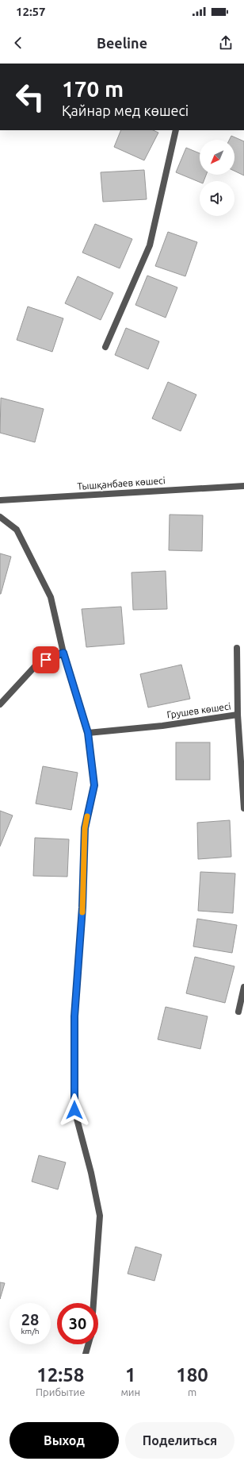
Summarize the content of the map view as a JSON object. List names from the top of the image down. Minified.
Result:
{"streets":{"street":["Тышқанбаев көшесі","Грушев көшесі"]},"north":"bottom left","page":{"status":"12:57","header":"Beeline","turn":["170 m","Қайнар мед көшесі"],"speed":"28 km/h","limit":"30","eta":["12:58","Прибытие","1","мин","180","m"],"buttons":["Выход","Поделиться"]}}
